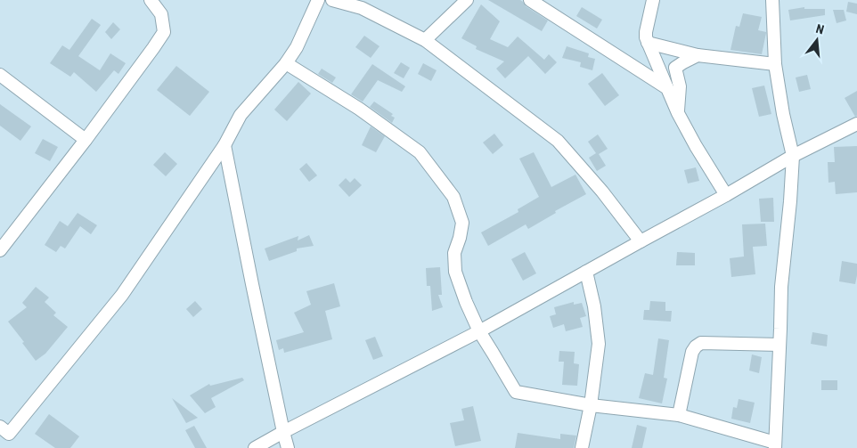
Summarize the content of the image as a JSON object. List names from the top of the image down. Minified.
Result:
{"north":"top"}
